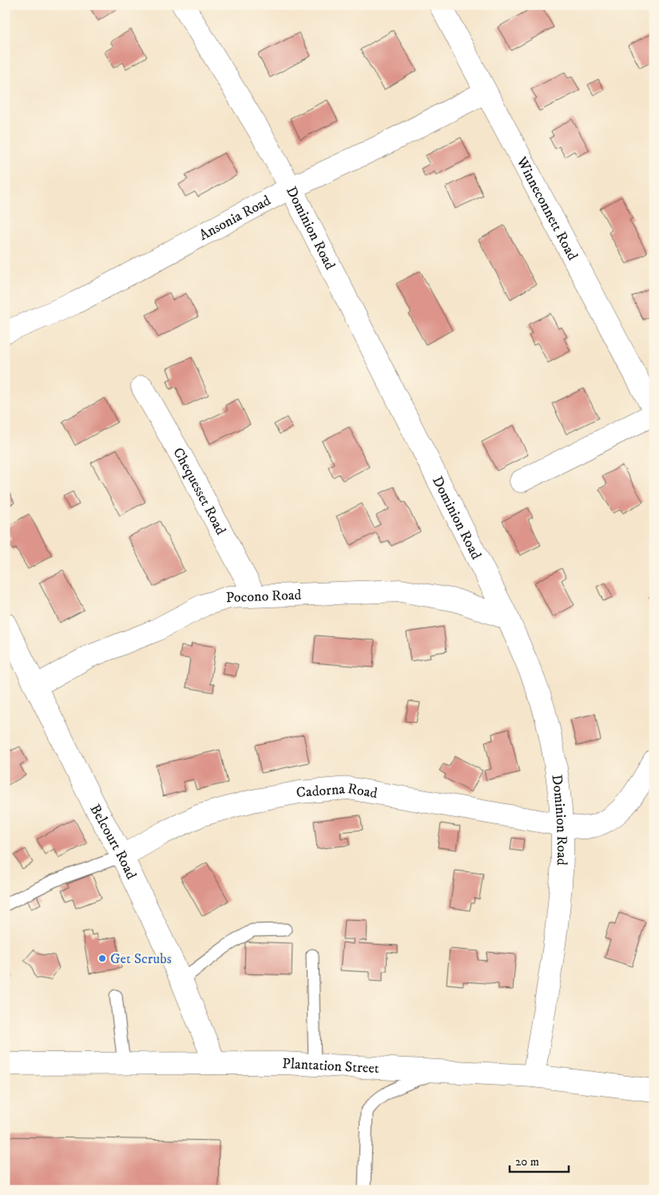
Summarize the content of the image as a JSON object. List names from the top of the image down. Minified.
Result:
{"streets":{"street":["Winneconnett Road","Ansonia Road","Dominion Road","Chequesset Road","Pocono Road","Cadorna Road","Belcourt Road","Plantation Street"]},"crossings":[["Winneconnett Road","Ansonia Road"],["Ansonia Road","Dominion Road"],["Dominion Road","Pocono Road"],["Dominion Road","Cadorna Road"],["Dominion Road","Plantation Street"],["Chequesset Road","Pocono Road"],["Pocono Road","Belcourt Road"],["Cadorna Road","Belcourt Road"],["Belcourt Road","Plantation Street"]],"places":["Get Scrubs"],"scale_bar":"20 m"}
